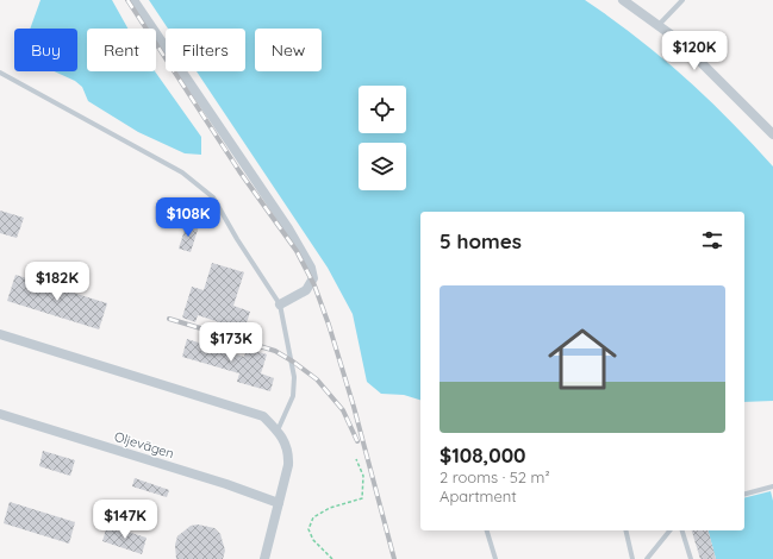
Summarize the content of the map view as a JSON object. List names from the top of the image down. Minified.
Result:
{"streets":{"street":["Oljevägen"]},"page":{"chip":["Buy","Rent","Filters","New"],"price":["$120K","$108K","$182K","$173K","$147K"],"heading":"5 homes","list":[{"name":"$108,000","note":"2 rooms · 52 m² · Apartment"}]}}
